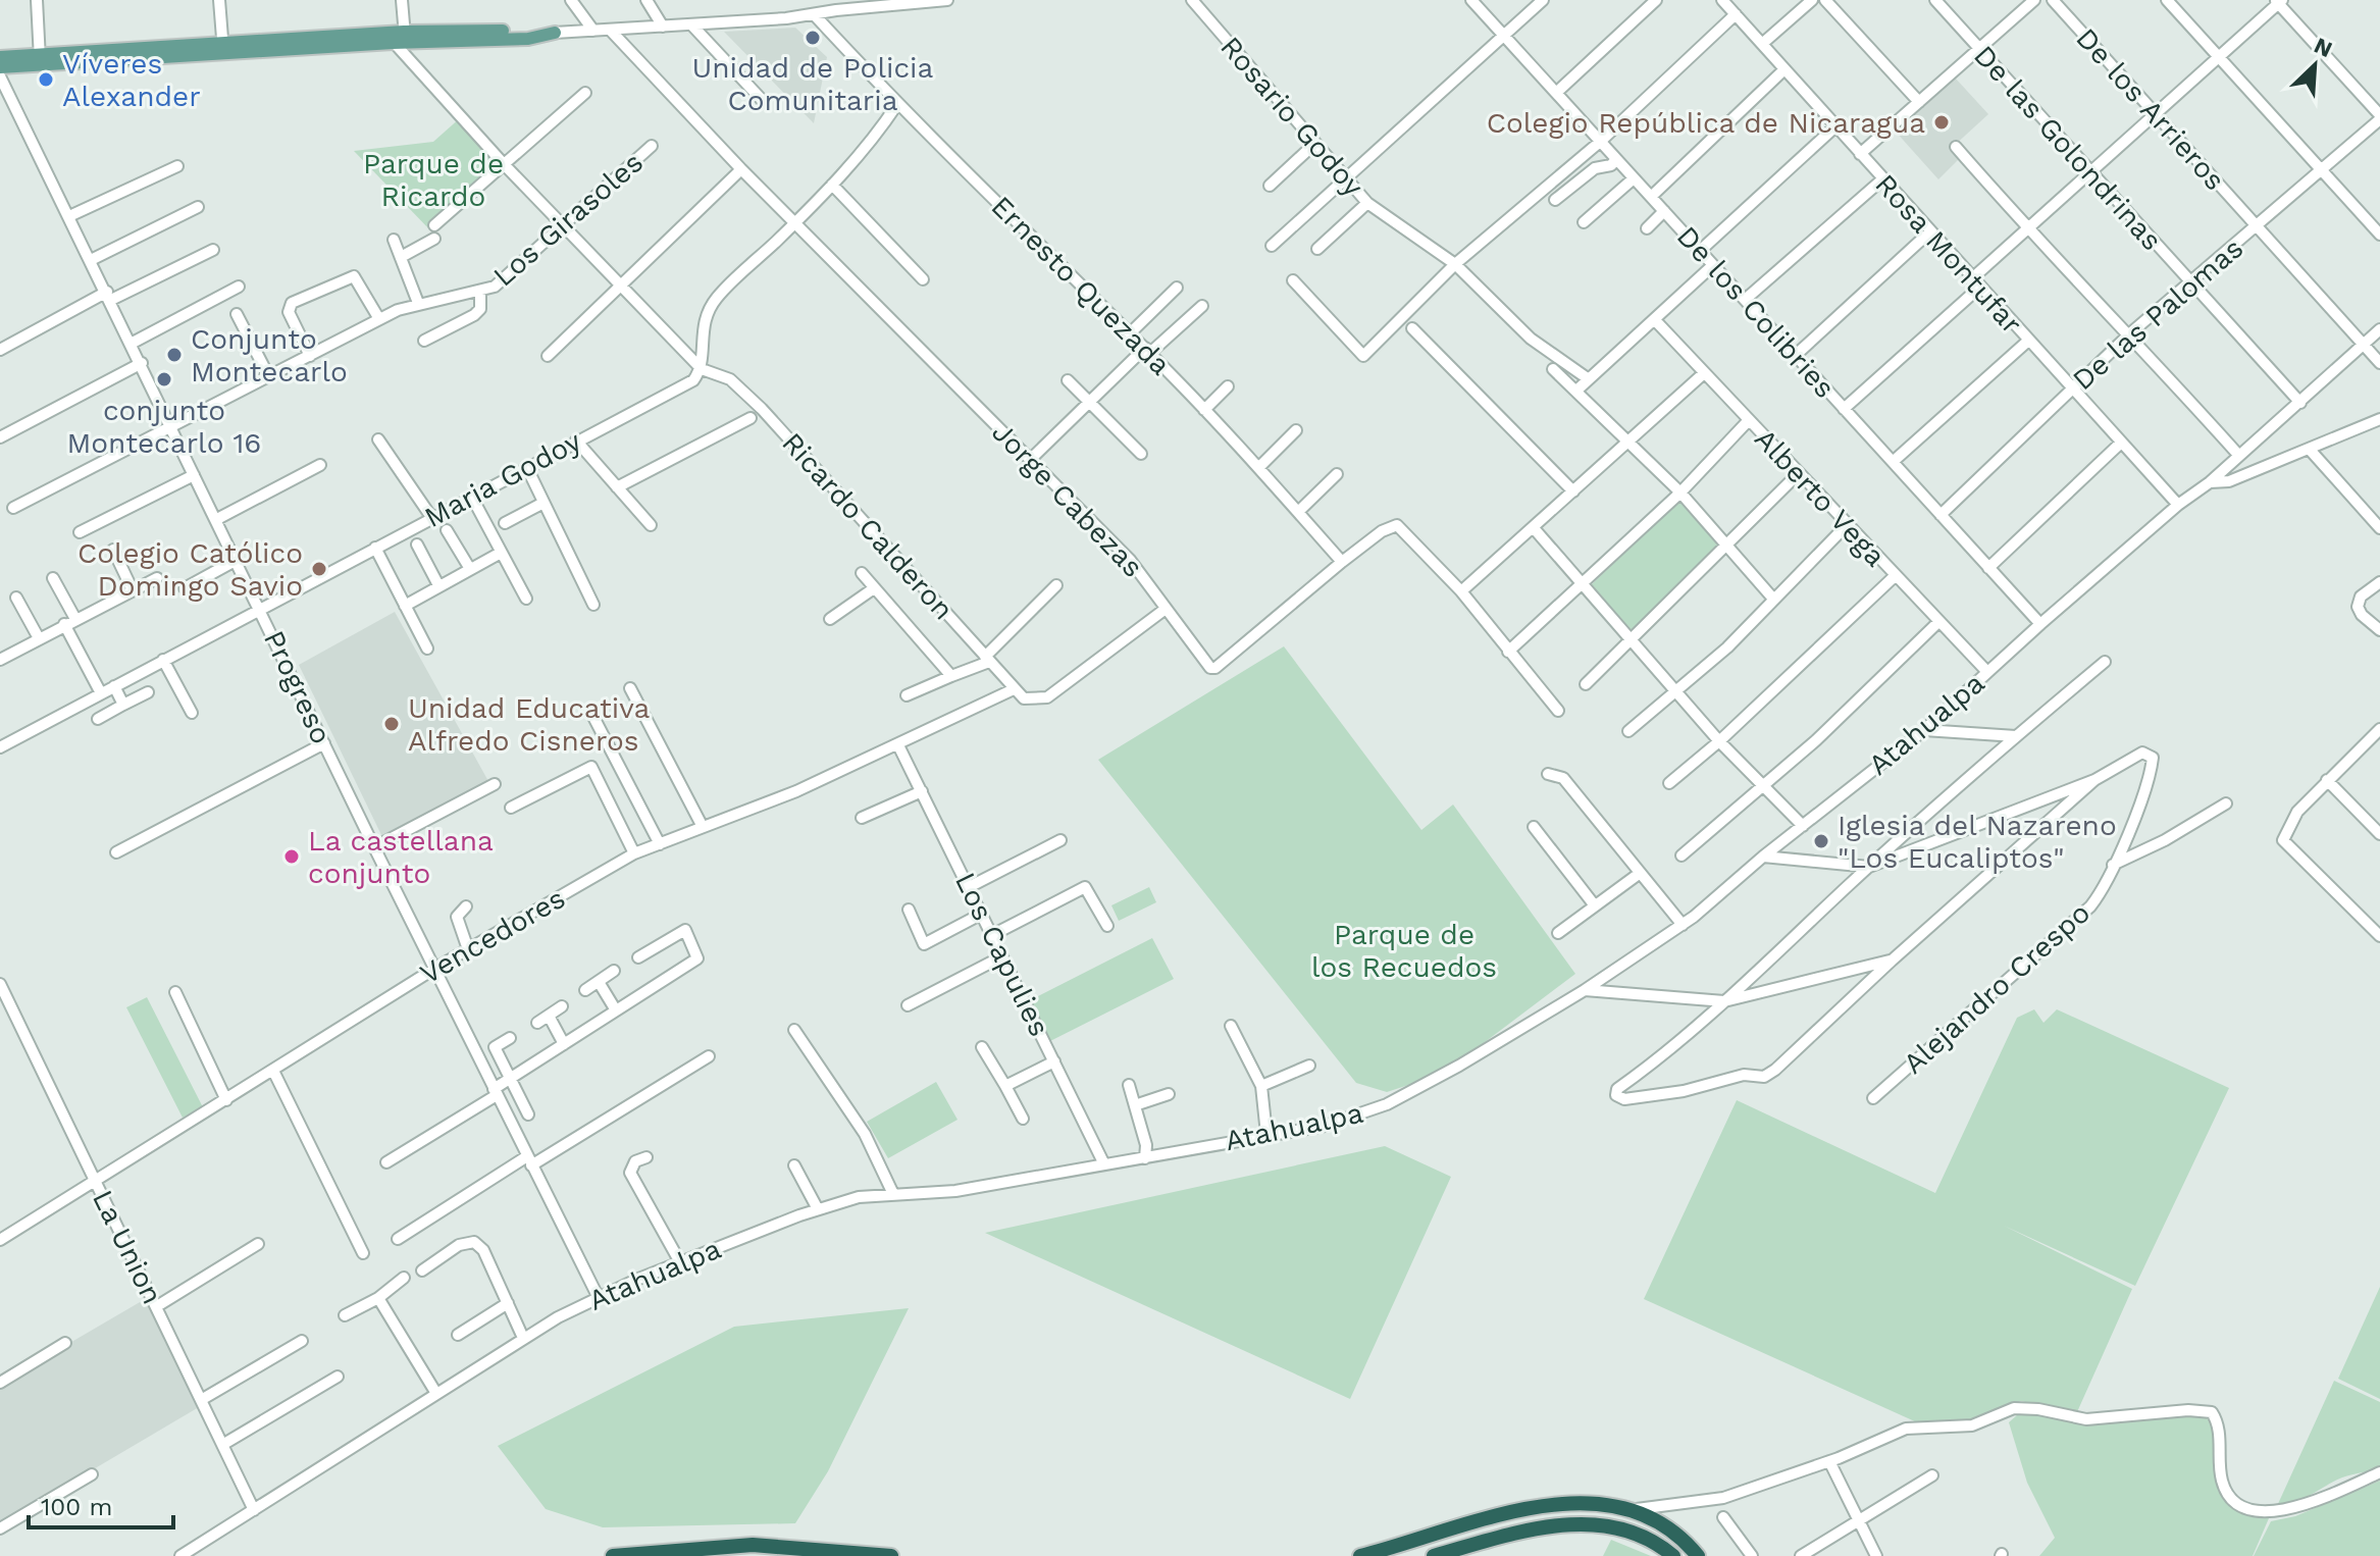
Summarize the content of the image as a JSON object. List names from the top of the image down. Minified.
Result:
{"streets":{"street":["De los Arrieros","Rosario Godoy","De las Golondrinas","Los Girasoles","Rosa Montufar","Ernesto Quezada","De los Colibries","De las Palomas","Maria Godoy","Alberto Vega","Jorge Cabezas","Ricardo Calderon","Progreso","Atahualpa","Vencedores","Los Capulies","Alejandro Crespo","La Union"]},"crossings":[["De los Arrieros","De las Palomas"],["De los Arrieros","Atahualpa"],["De las Golondrinas","De las Palomas"],["De las Golondrinas","Atahualpa"],["Los Girasoles","Progreso"],["Rosa Montufar","De las Palomas"],["Rosa Montufar","Atahualpa"],["Ernesto Quezada","Jorge Cabezas"],["De los Colibries","De las Palomas"],["De los Colibries","Atahualpa"],["Maria Godoy","Ricardo Calderon"],["Maria Godoy","Progreso"],["Alberto Vega","Atahualpa"],["Jorge Cabezas","Ricardo Calderon"],["Ricardo Calderon","Vencedores"],["Progreso","Atahualpa"],["Progreso","Vencedores"],["Atahualpa","Los Capulies"],["Atahualpa","Alejandro Crespo"],["Atahualpa","La Union"],["Vencedores","Los Capulies"],["Vencedores","La Union"]],"parks":["Parque de Ricardo","Parque de los Recuedos"],"places":["Unidad de Policia Comunitaria","Víveres Alexander","Colegio República de Nicaragua","Conjunto Montecarlo","conjunto Montecarlo 16","Colegio Católico Domingo Savio","Unidad Educativa Alfredo Cisneros","Iglesia del Nazareno \"Los Eucaliptos\"","La castellana conjunto"],"scale_bar":"100 m","north":"top right"}
